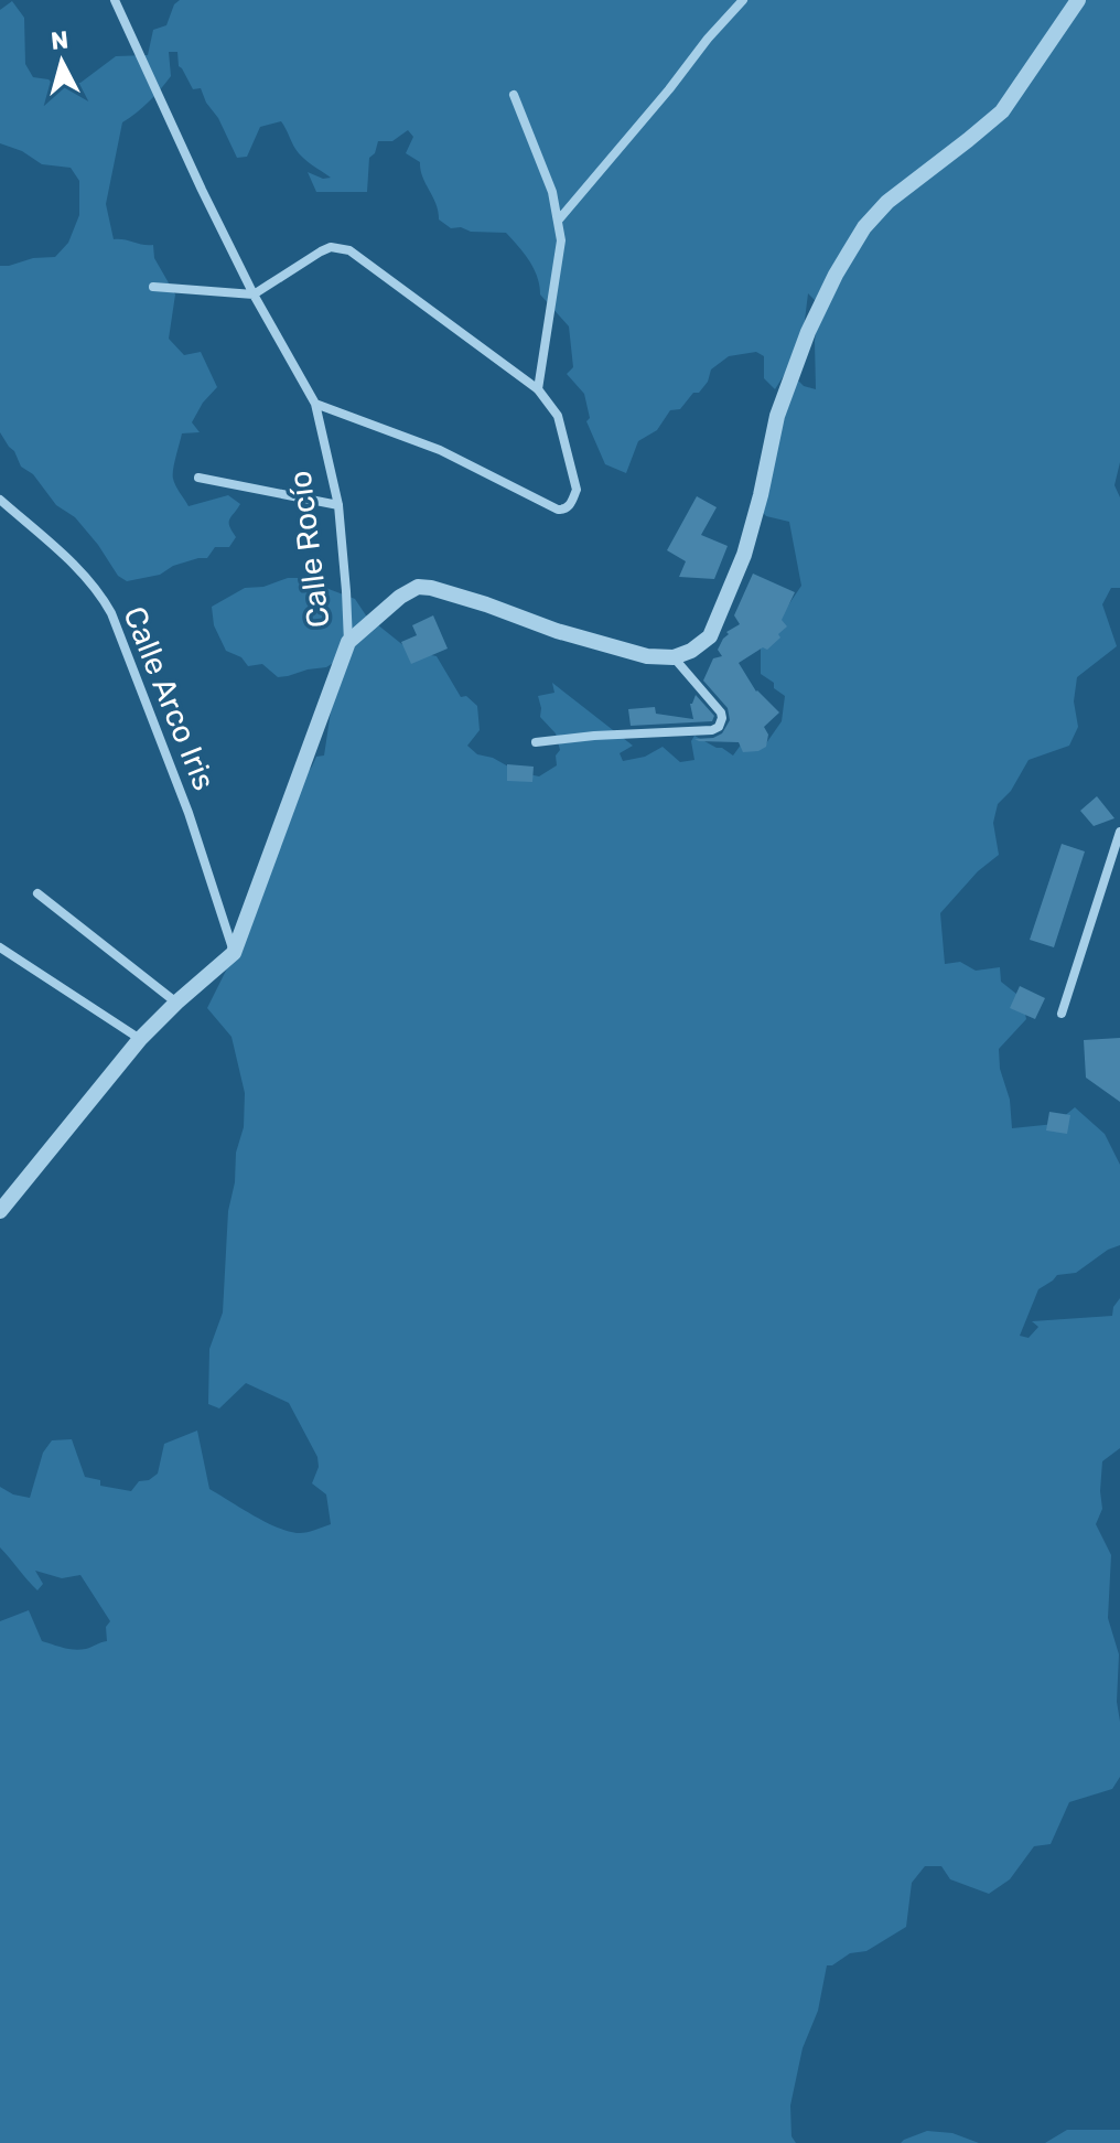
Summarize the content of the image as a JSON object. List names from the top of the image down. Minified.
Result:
{"streets":{"street":["Calle Rocío","Calle Arco Iris"]},"crossings":[["Calle Rocío","Calle Arco Iris"]],"north":"top"}
